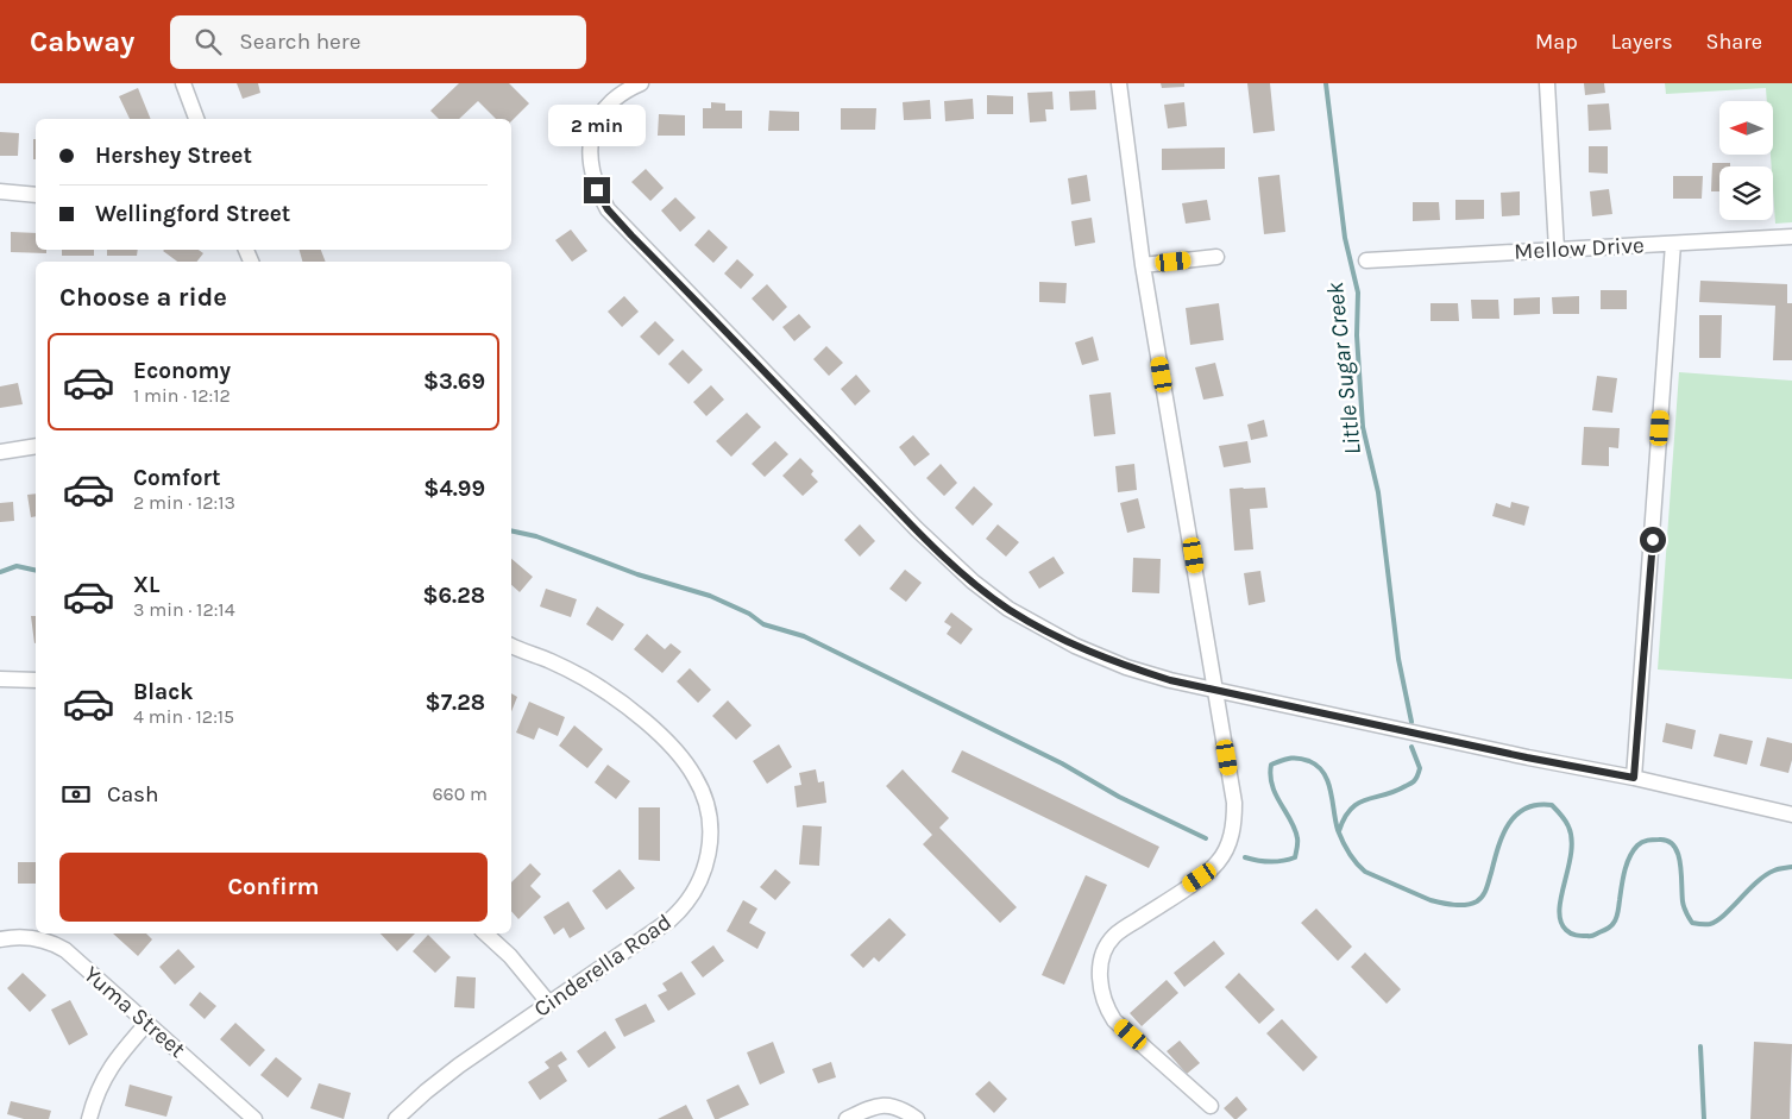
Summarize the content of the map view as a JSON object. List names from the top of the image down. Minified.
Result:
{"streets":{"street":["Mellow Drive","Cinderella Road","Yuma Street"]},"water":["Little Sugar Creek"],"north":"left","page":{"header":"Cabway","search":"Search here","nav":["Map","Layers","Share"],"bubble":"2 min","banner":["Hershey Street","Wellingford Street"],"heading":"Choose a ride","list":[{"name":"Economy","note":"1 min · 12:12","value":"$3.69"},{"name":"Comfort","note":"2 min · 12:13","value":"$4.99"},{"name":"XL","note":"3 min · 12:14","value":"$6.28"},{"name":"Black","note":"4 min · 12:15","value":"$7.28"}],"pay":["Cash","660 m"],"buttons":"Confirm"}}
